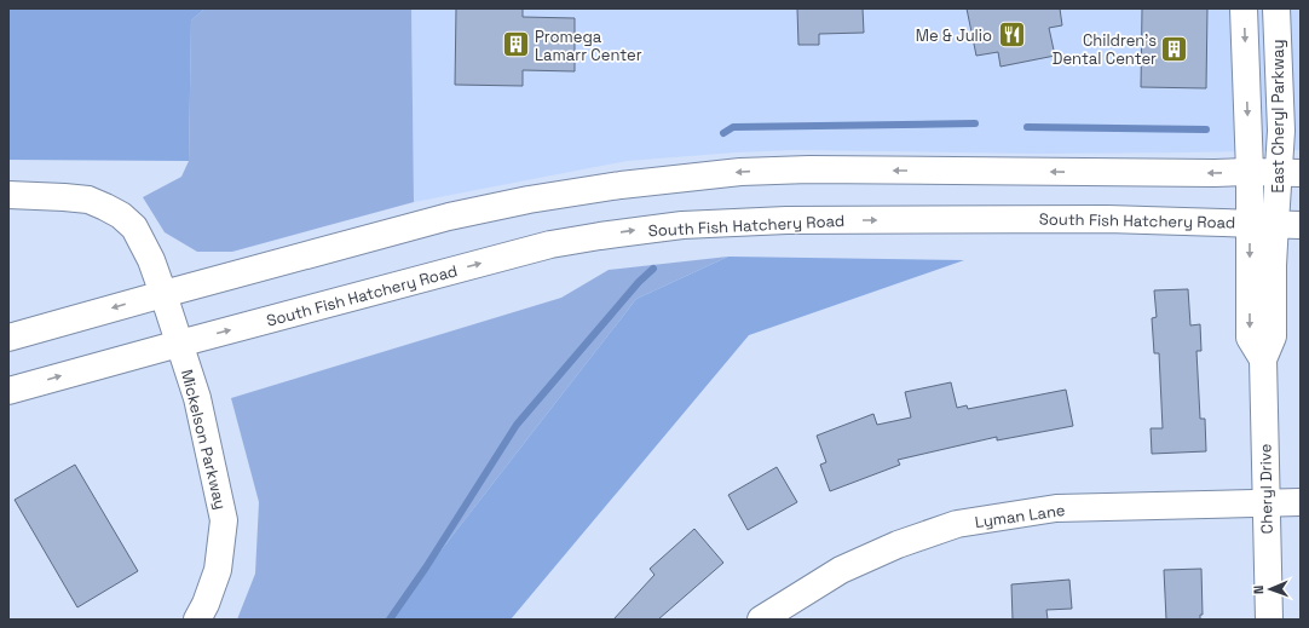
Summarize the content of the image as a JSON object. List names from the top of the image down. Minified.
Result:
{"streets":{"main road":["East Cheryl Parkway","South Fish Hatchery Road","Mickelson Parkway","Cheryl Drive","Lyman Lane"]},"crossings":[["East Cheryl Parkway","South Fish Hatchery Road"],["East Cheryl Parkway","Cheryl Drive"],["South Fish Hatchery Road","Mickelson Parkway"],["South Fish Hatchery Road","Cheryl Drive"],["Cheryl Drive","Lyman Lane"]],"places":{"restaurant":["Me & Julio"],"building":["Promega Lamarr Center","Children's Dental Center"]},"north":"left"}
